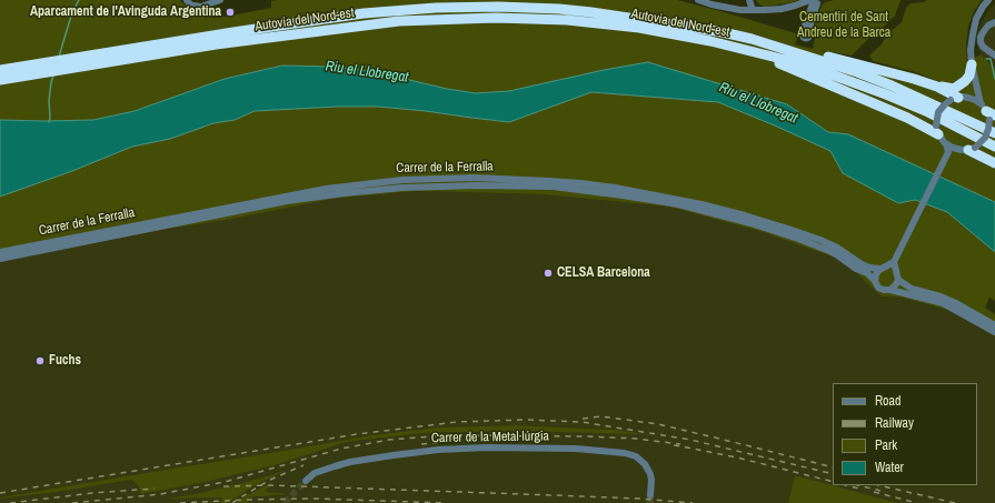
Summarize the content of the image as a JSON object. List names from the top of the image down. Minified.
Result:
{"streets":{"highway":["Autovia del Nord-est"],"street":["Carrer de la Ferralla","Carrer de la Metal·lúrgia"]},"water":["Riu el Llobregat"],"parks":["Cementiri de Sant Andreu de la Barca"],"places":["Aparcament de l'Avinguda Argentina","CELSA Barcelona","Fuchs"],"legend":["Road","Railway","Park","Water"]}
